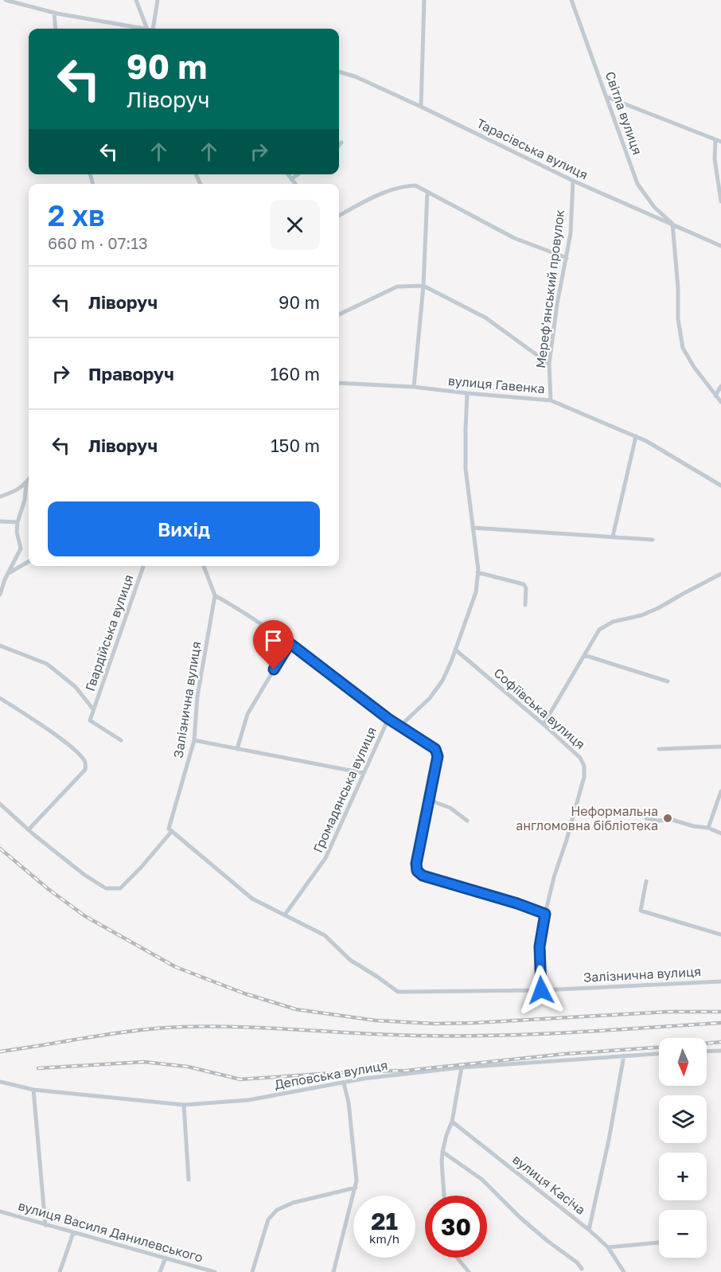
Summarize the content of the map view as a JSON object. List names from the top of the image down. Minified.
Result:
{"streets":{"street":["Світла вулиця","Тарасівська вулиця","Мереф'янський провулок","вулиця Гавенка","Гвардійська вулиця","Залізнична вулиця","Софіївська вулиця","Громадянська вулиця","Деповська вулиця","вулиця Касіча","вулиця Василя Данилевського"]},"crossings":[["Світла вулиця","Тарасівська вулиця"],["Тарасівська вулиця","Мереф'янський провулок"],["Мереф'янський провулок","вулиця Гавенка"],["Залізнична вулиця","Софіївська вулиця"],["Залізнична вулиця","Громадянська вулиця"]],"places":["Неформальна англомовна бібліотека"],"north":"bottom","page":{"turn":["90 m","Ліворуч"],"heading":["2 хв","660 m · 07:13"],"list":[{"name":"Ліворуч","value":"90 m"},{"name":"Праворуч","value":"160 m"},{"name":"Ліворуч","value":"150 m"}],"buttons":"Вихід","map_buttons":["+","−"],"speed":"21 km/h","limit":"30"}}
